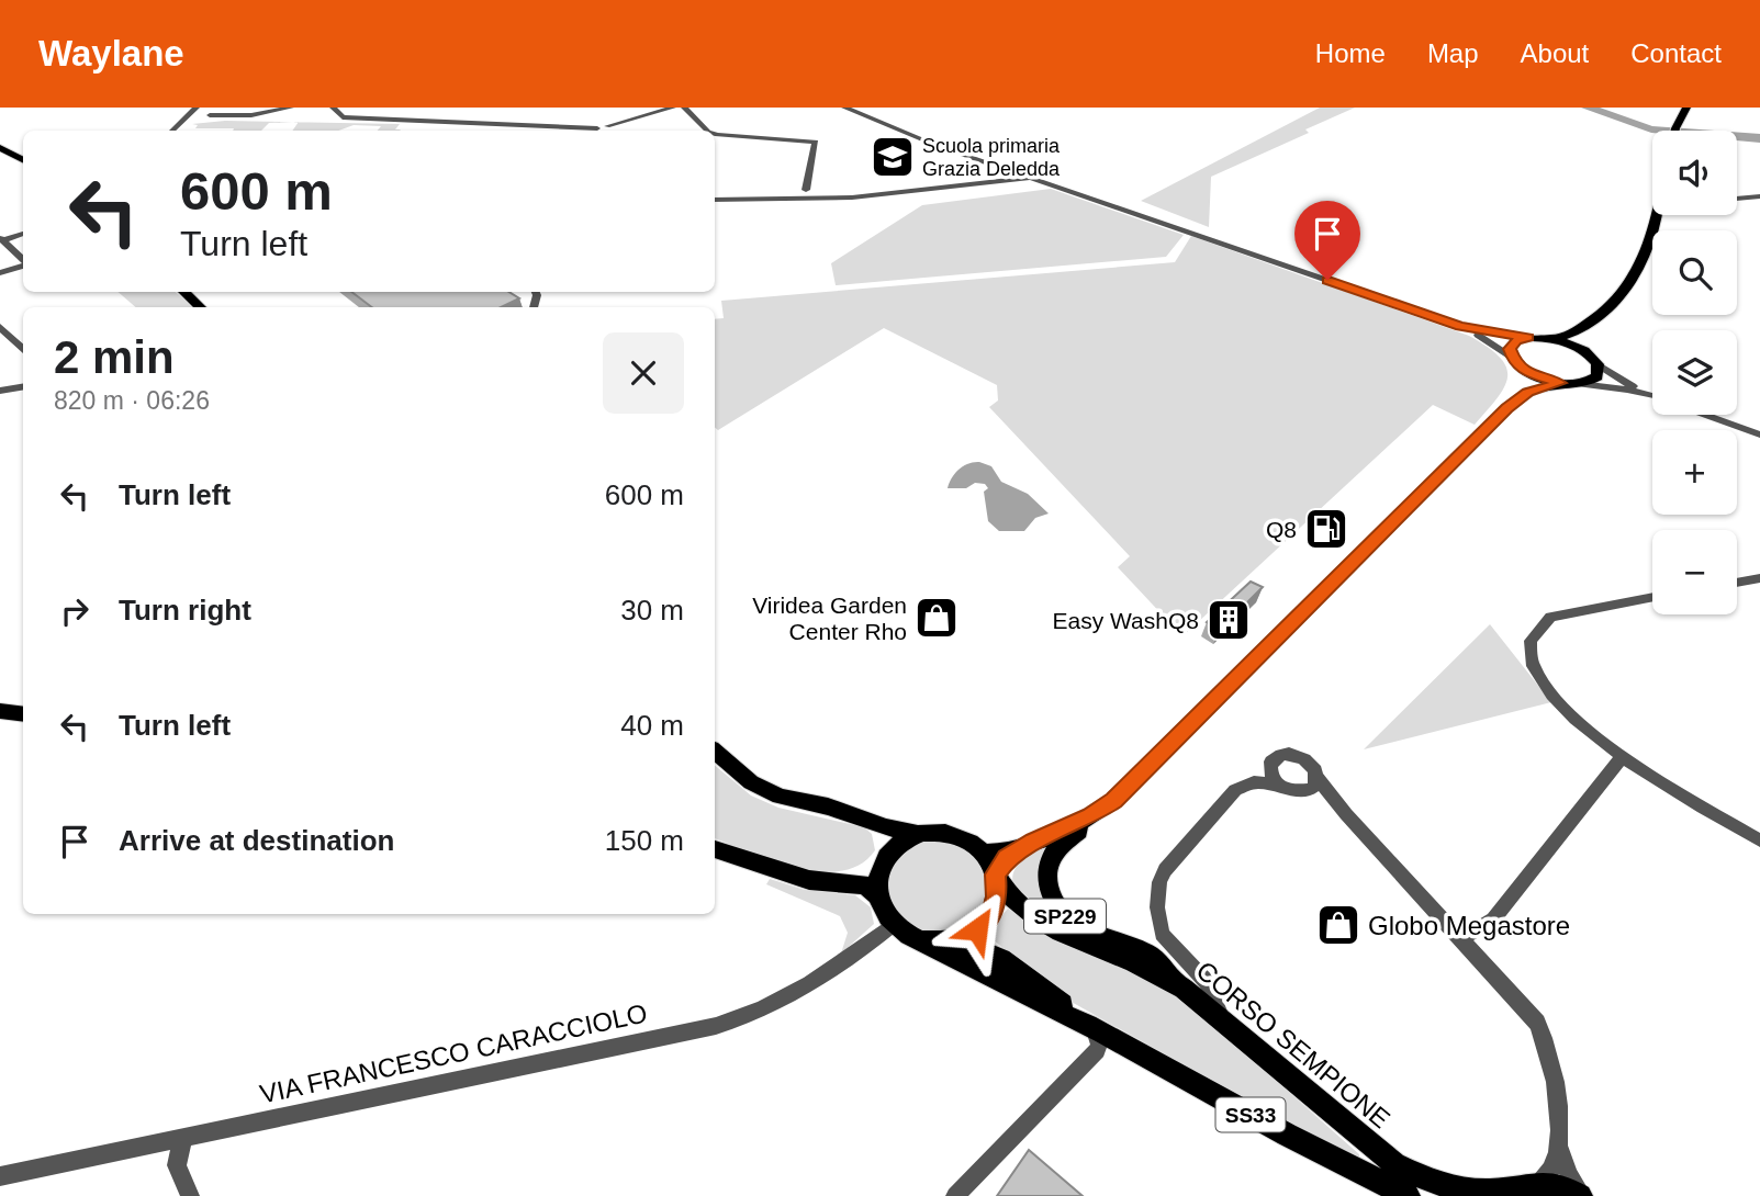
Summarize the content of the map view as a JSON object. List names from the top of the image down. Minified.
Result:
{"streets":{"main road":["SP229","CORSO SEMPIONE","SS33"],"street":["VIA FRANCESCO CARACCIOLO"]},"crossings":[["SP229","CORSO SEMPIONE"],["SP229","VIA FRANCESCO CARACCIOLO"],["SP229","SS33"],["CORSO SEMPIONE","VIA FRANCESCO CARACCIOLO"],["CORSO SEMPIONE","SS33"],["VIA FRANCESCO CARACCIOLO","SS33"]],"places":{"school or university":["Scuola primaria Grazia Deledda"],"fuel station":["Q8"],"shop":["Viridea Garden Center Rho","Globo Megastore"],"building":["Easy WashQ8"]},"page":{"header":"Waylane","nav":["Home","Map","About","Contact"],"map_buttons":["+","−"],"turn":["600 m","Turn left"],"heading":["2 min","820 m · 06:26"],"list":[{"name":"Turn left","value":"600 m"},{"name":"Turn right","value":"30 m"},{"name":"Turn left","value":"40 m"},{"name":"Arrive at destination","value":"150 m"}]}}
